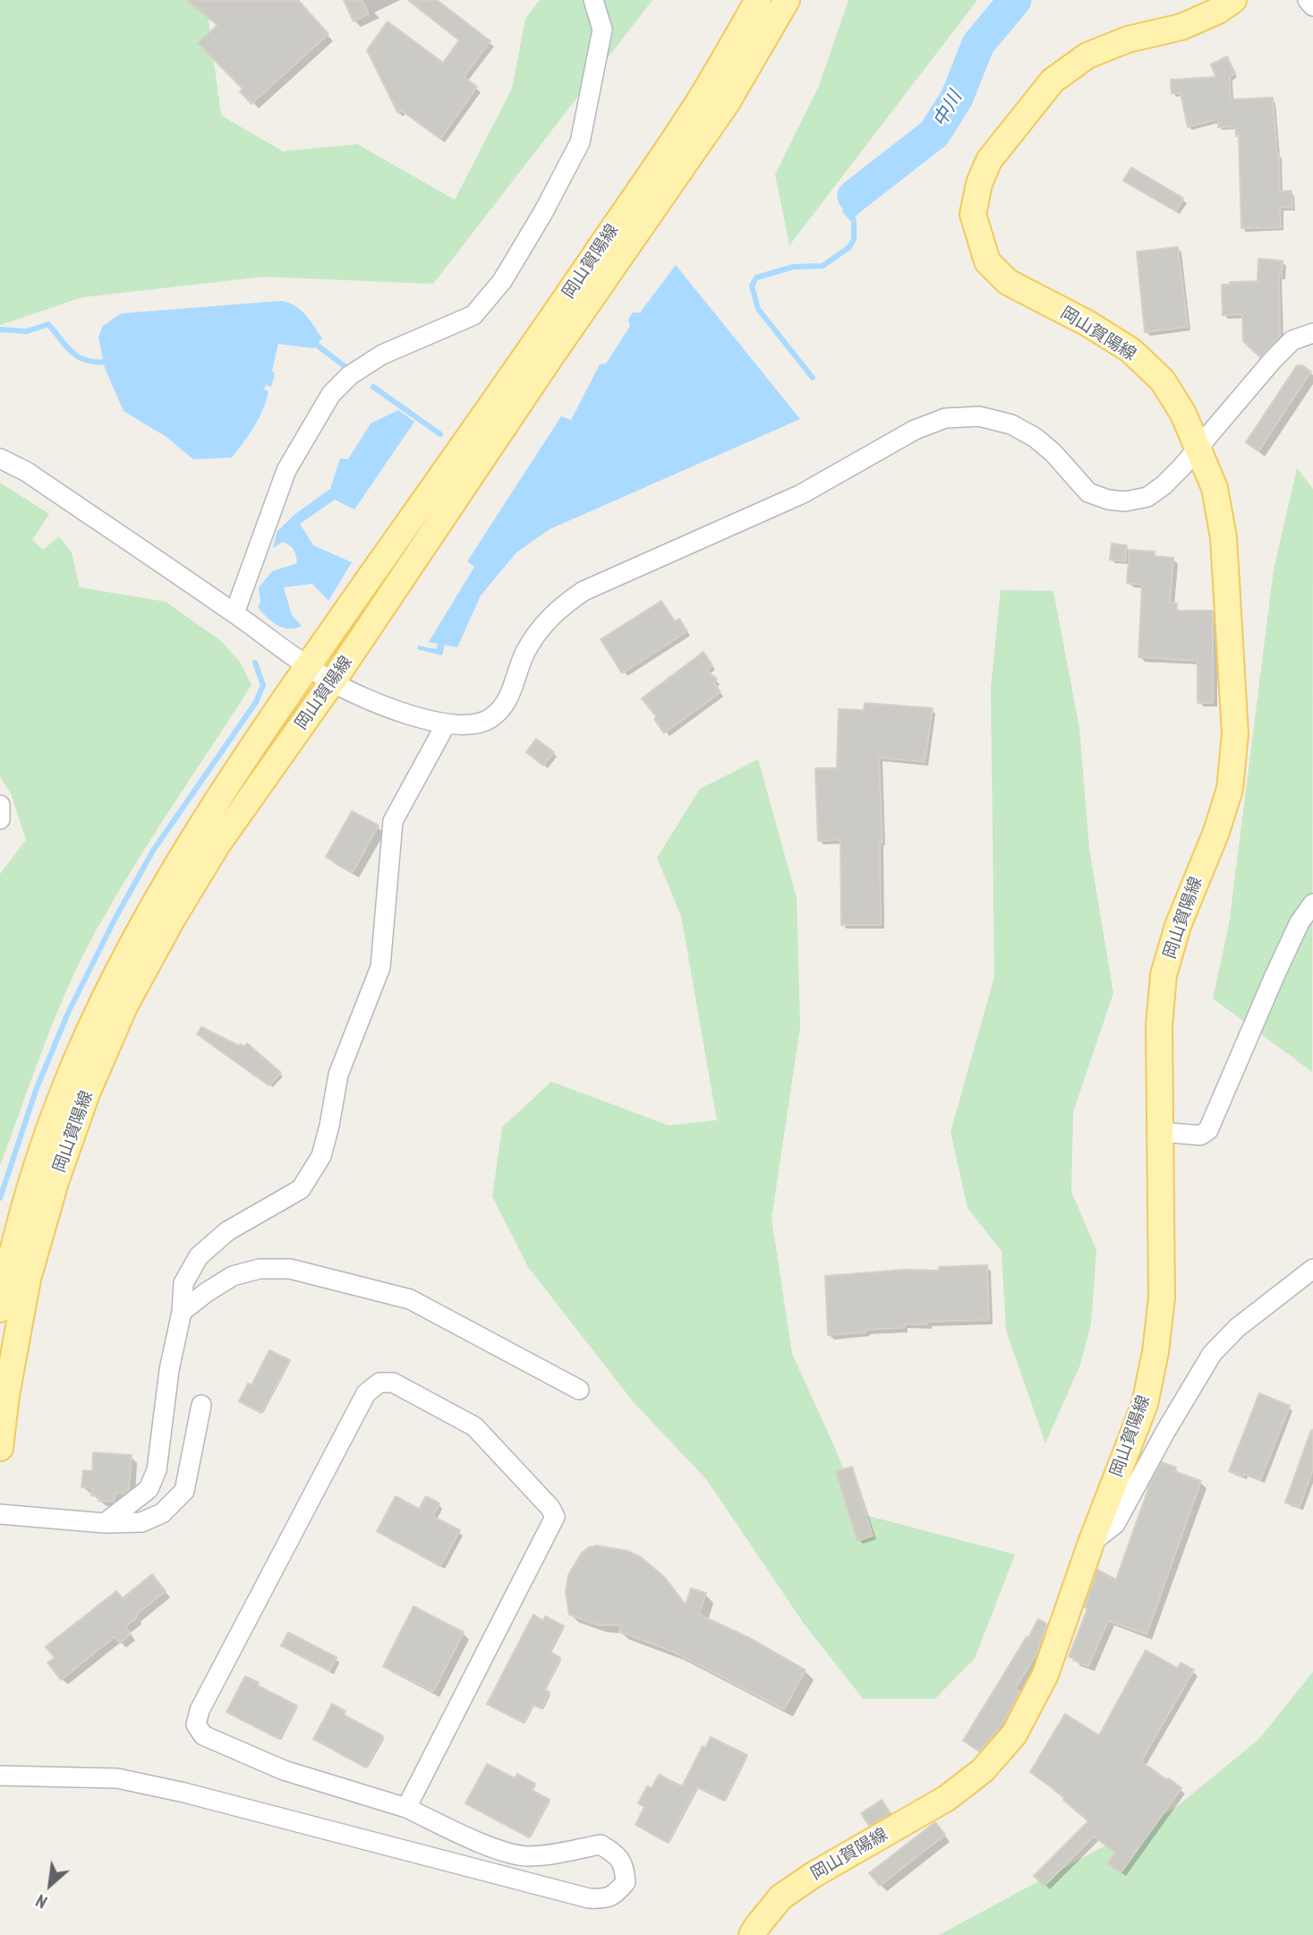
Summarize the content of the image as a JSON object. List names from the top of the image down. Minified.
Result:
{"streets":{"main road":["岡山賀陽線"]},"water":["中川"],"north":"bottom left"}
